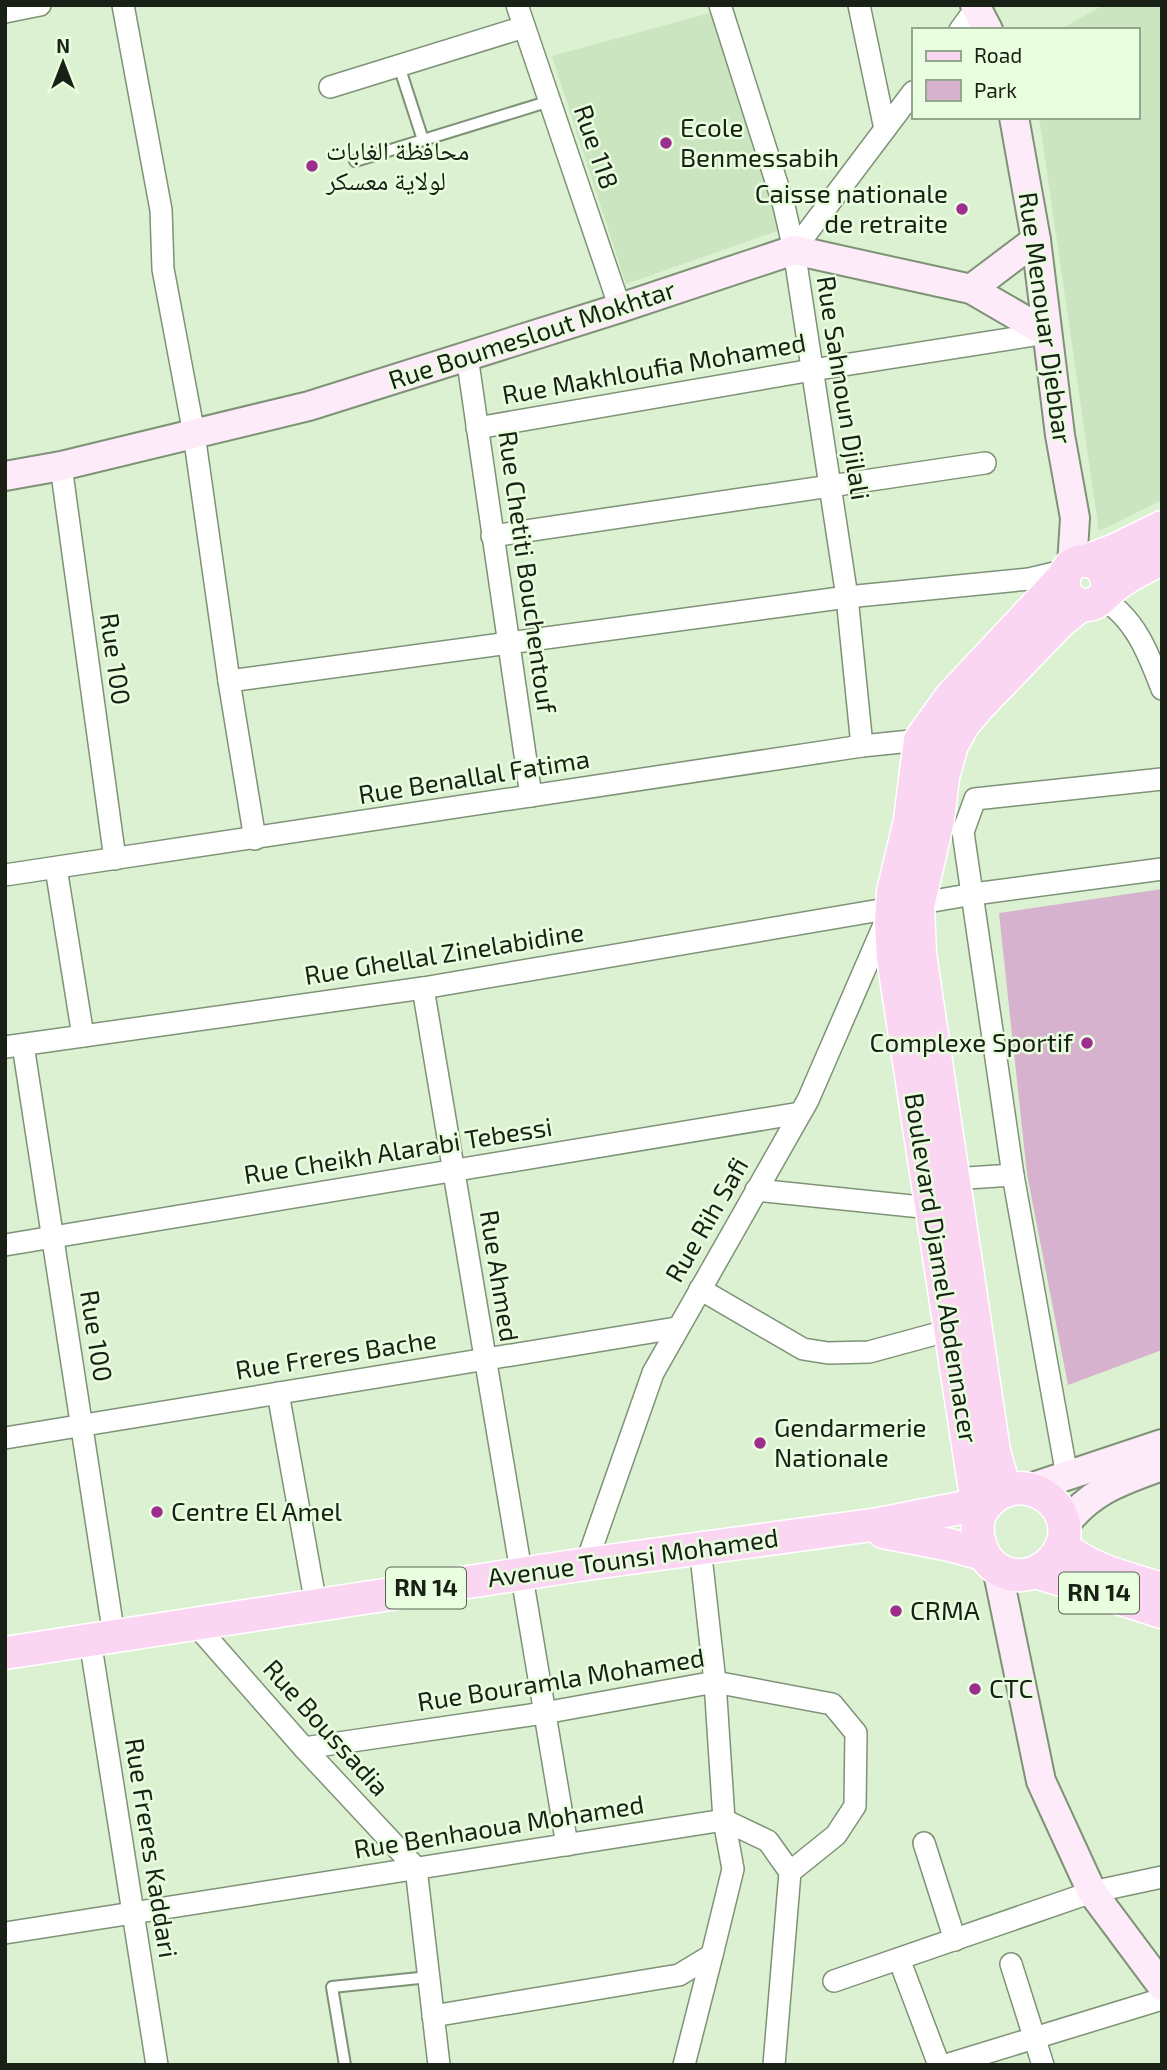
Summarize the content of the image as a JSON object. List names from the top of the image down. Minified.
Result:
{"streets":{"main road":["Boulevard Djamel Abdennacer","Avenue Tounsi Mohamed","RN 14"],"street":["Rue 118","Rue Menouar Djebbar","Rue Boumeslout Mokhtar","Rue Makhloufia Mohamed","Rue Sahnoun Djilali","Rue Chetiti Bouchentouf","Rue 100","Rue Benallal Fatima","Rue Ghellal Zinelabidine","Rue Cheikh Alarabi Tebessi","Rue Rih Safi","Rue Ahmed","Rue Freres Bache","Rue Bouramla Mohamed","Rue Boussadia","Rue Benhaoua Mohamed","Rue Freres Kaddari"]},"crossings":[["Rue 118","Rue Boumeslout Mokhtar"],["Rue Menouar Djebbar","Rue Makhloufia Mohamed"],["Rue Menouar Djebbar","Boulevard Djamel Abdennacer"],["Rue Boumeslout Mokhtar","Rue Sahnoun Djilali"],["Rue Boumeslout Mokhtar","Rue Chetiti Bouchentouf"],["Rue Boumeslout Mokhtar","Rue 100"],["Rue Makhloufia Mohamed","Rue Sahnoun Djilali"],["Rue Makhloufia Mohamed","Rue Chetiti Bouchentouf"],["Rue Sahnoun Djilali","Rue Benallal Fatima"],["Rue Chetiti Bouchentouf","Rue Benallal Fatima"],["Rue 100","Rue Benallal Fatima"],["Rue 100","Rue Ghellal Zinelabidine"],["Rue 100","Rue Cheikh Alarabi Tebessi"],["Rue 100","Rue Freres Bache"],["Rue 100","Avenue Tounsi Mohamed"],["Rue 100","Rue Freres Kaddari"],["Rue Benallal Fatima","Boulevard Djamel Abdennacer"],["Rue Ghellal Zinelabidine","Rue Rih Safi"],["Rue Ghellal Zinelabidine","Boulevard Djamel Abdennacer"],["Rue Ghellal Zinelabidine","Rue Ahmed"],["Rue Cheikh Alarabi Tebessi","Rue Rih Safi"],["Rue Cheikh Alarabi Tebessi","Rue Ahmed"],["Rue Rih Safi","Boulevard Djamel Abdennacer"],["Rue Rih Safi","Rue Freres Bache"],["Rue Rih Safi","Avenue Tounsi Mohamed"],["Boulevard Djamel Abdennacer","Avenue Tounsi Mohamed"],["Boulevard Djamel Abdennacer","RN 14"],["Rue Ahmed","Rue Freres Bache"],["Rue Ahmed","Avenue Tounsi Mohamed"],["Rue Ahmed","Rue Bouramla Mohamed"],["Rue Ahmed","Rue Benhaoua Mohamed"],["Avenue Tounsi Mohamed","RN 14"],["Avenue Tounsi Mohamed","Rue Boussadia"],["Avenue Tounsi Mohamed","Rue Freres Kaddari"],["Rue Bouramla Mohamed","Rue Boussadia"],["Rue Boussadia","Rue Benhaoua Mohamed"],["Rue Benhaoua Mohamed","Rue Freres Kaddari"]],"places":["Ecole Benmessabih","محافظة الغابات لولاية معسكر","Caisse nationale de retraite","Complexe Sportif","Gendarmerie Nationale","Centre El Amel","CRMA","CTC"],"legend":["Road","Park"],"north":"top"}
